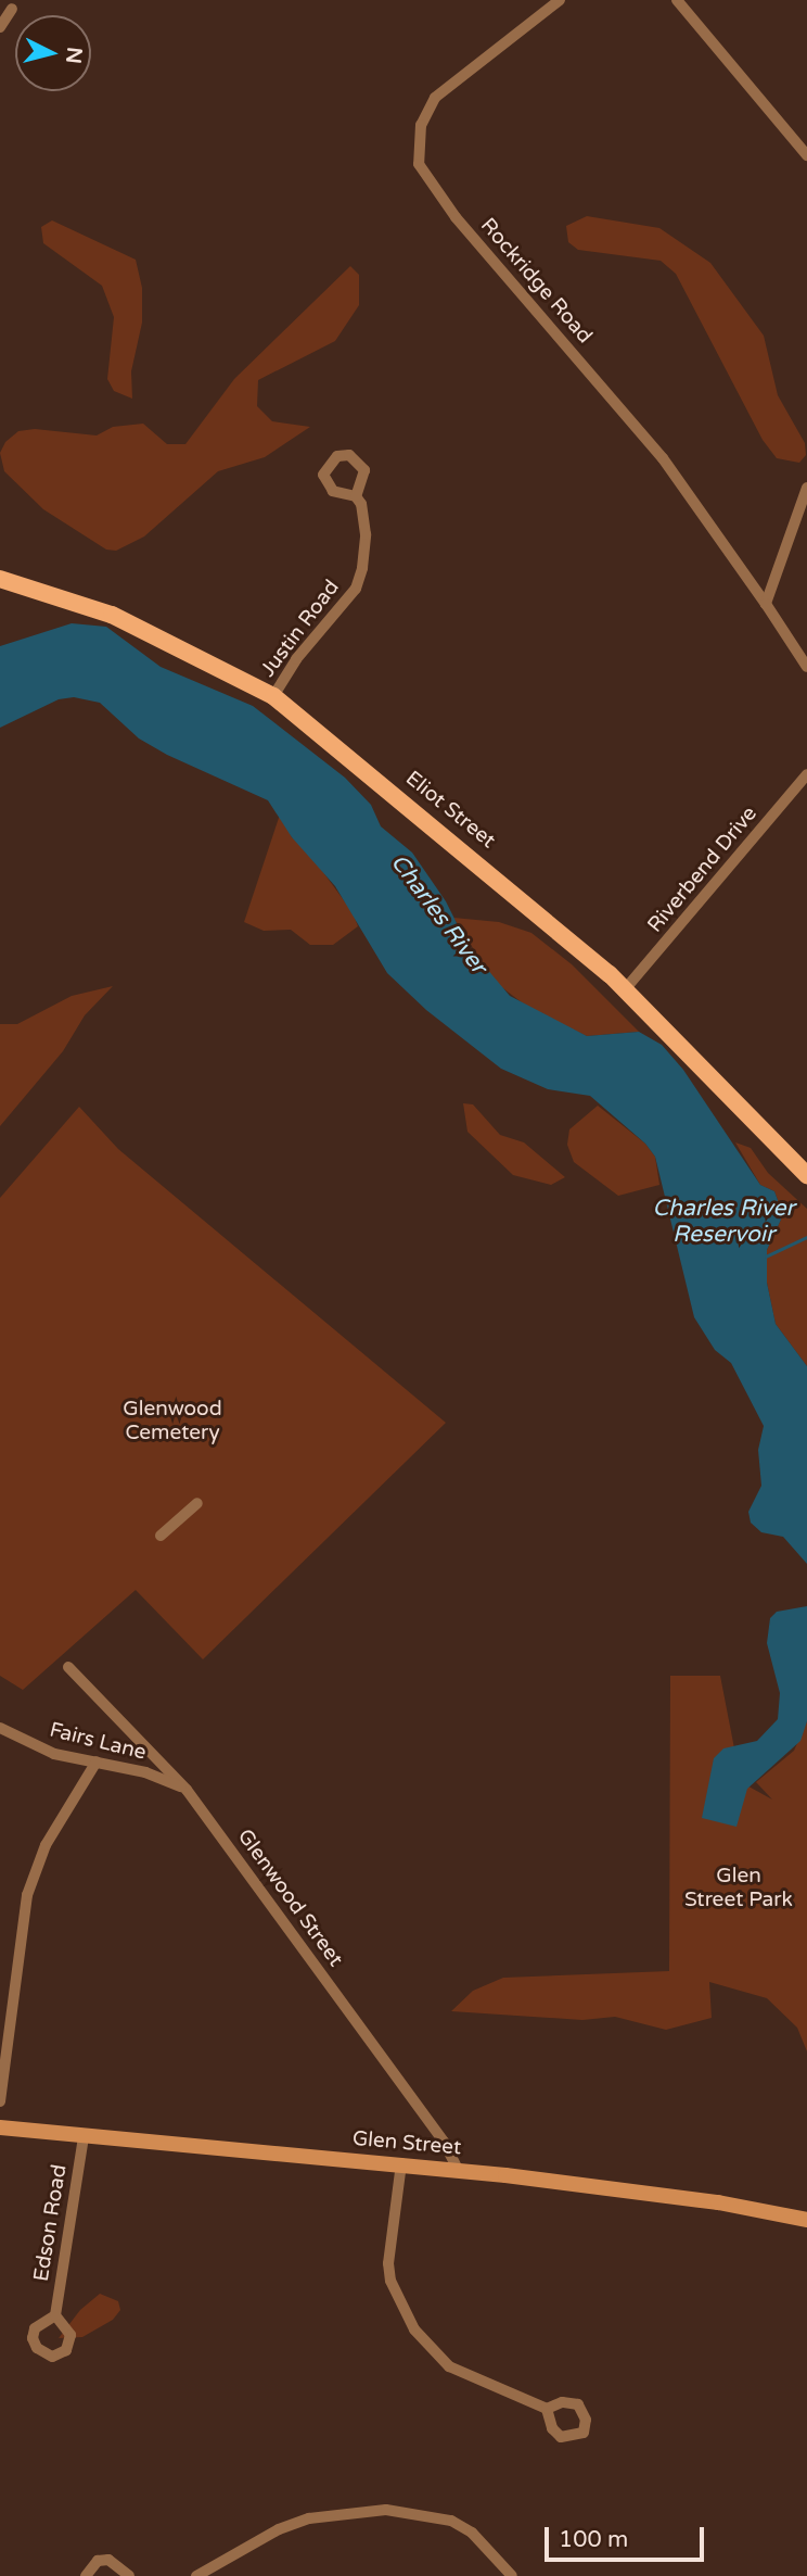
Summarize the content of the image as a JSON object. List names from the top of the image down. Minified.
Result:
{"streets":{"main road":["Eliot Street"],"street":["Rockridge Road","Justin Road","Riverbend Drive","Fairs Lane","Glenwood Street","Glen Street","Edson Road"]},"crossings":[["Justin Road","Eliot Street"],["Eliot Street","Riverbend Drive"],["Fairs Lane","Glenwood Street"],["Glenwood Street","Glen Street"],["Glen Street","Edson Road"]],"water":["Charles River","Charles River Reservoir"],"parks":["Glenwood Cemetery","Glen Street Park"],"scale_bar":"100 m","north":"right"}
